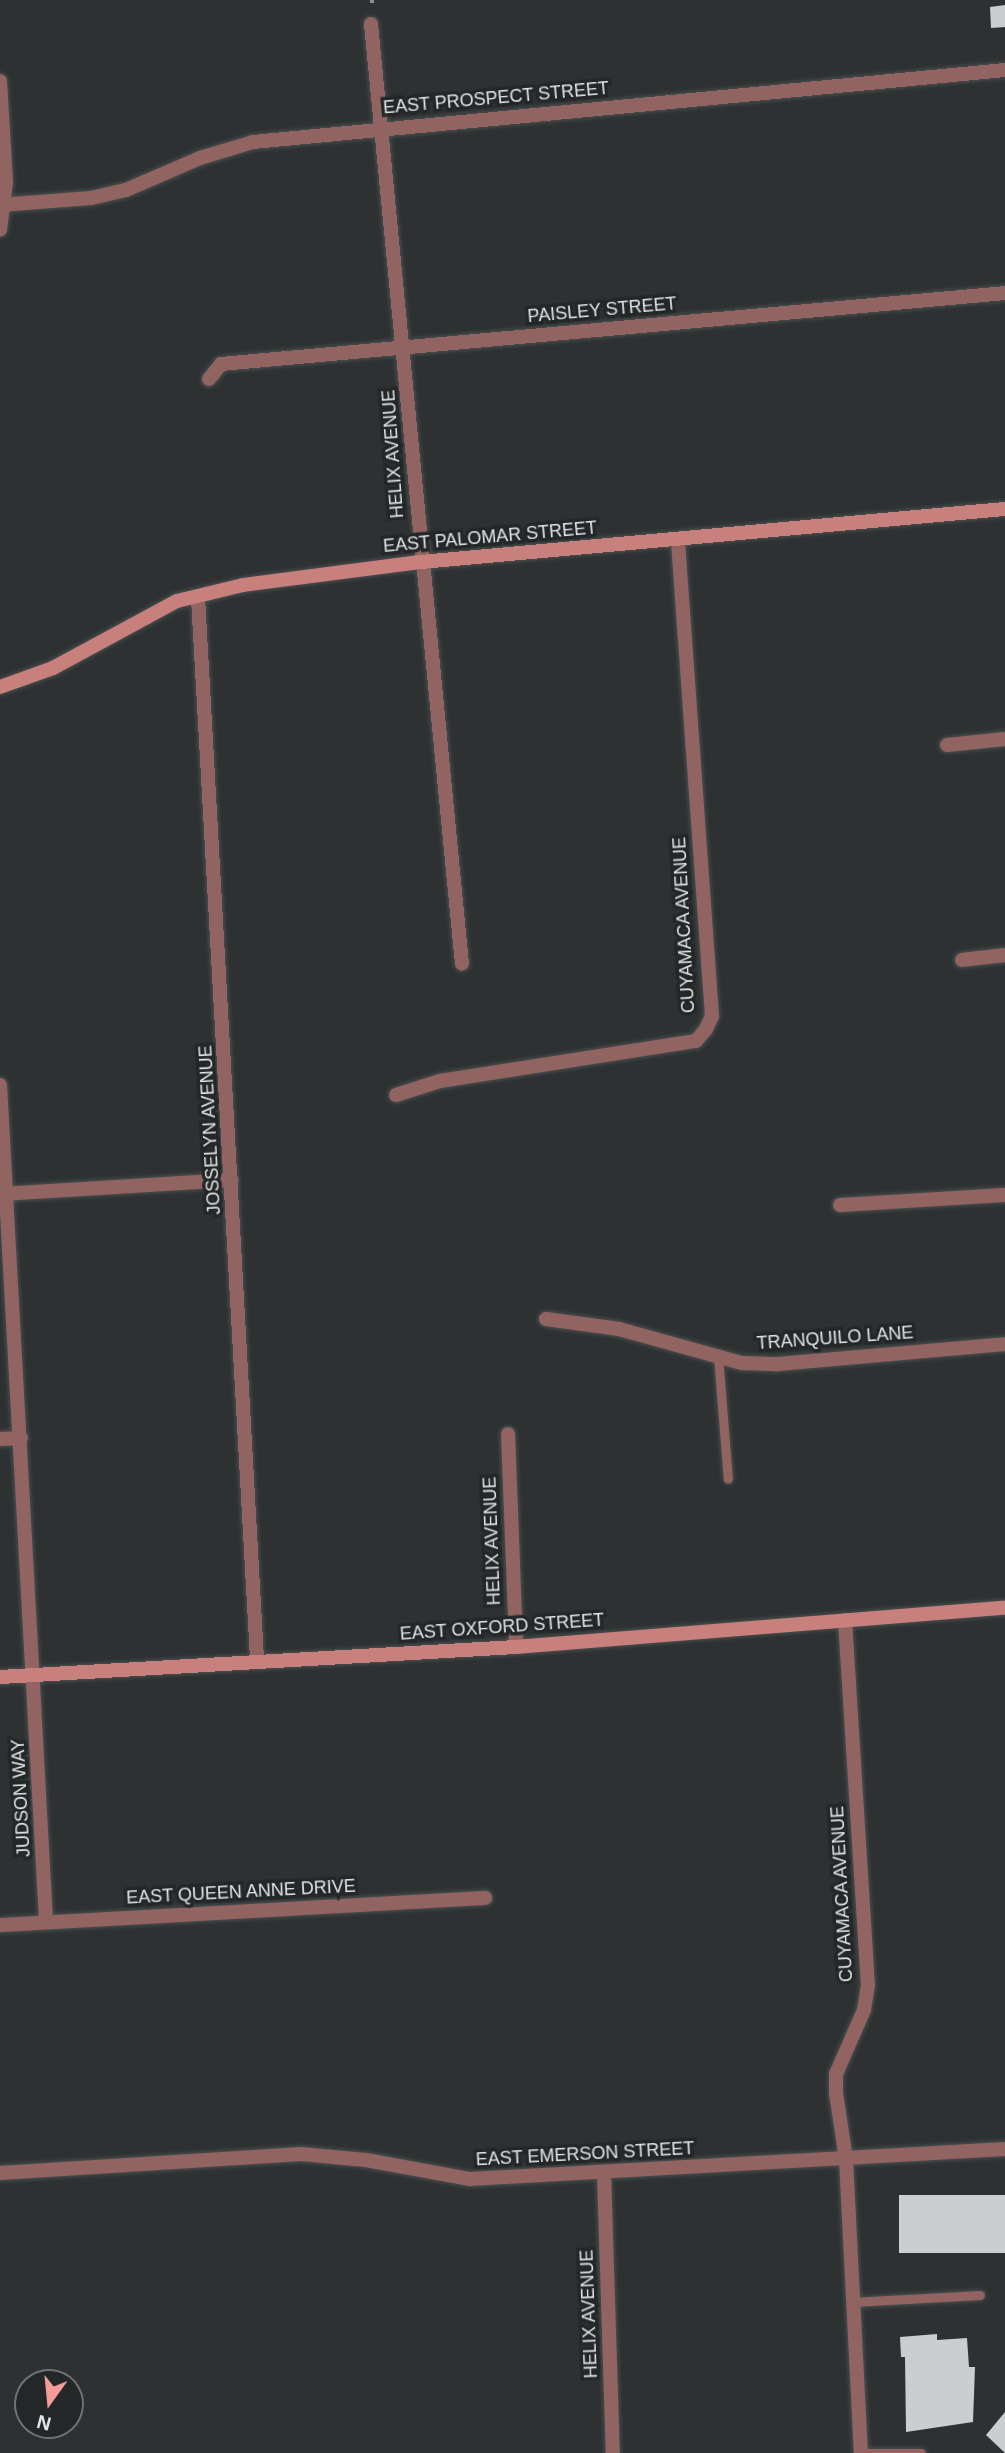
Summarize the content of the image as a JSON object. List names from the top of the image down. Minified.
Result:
{"streets":{"main road":["EAST PALOMAR STREET","EAST OXFORD STREET"],"street":["EAST PROSPECT STREET","PAISLEY STREET","HELIX AVENUE","CUYAMACA AVENUE","JOSSELYN AVENUE","TRANQUILO LANE","JUDSON WAY","EAST QUEEN ANNE DRIVE","EAST EMERSON STREET"]},"crossings":[["EAST PROSPECT STREET","HELIX AVENUE"],["PAISLEY STREET","HELIX AVENUE"],["HELIX AVENUE","EAST PALOMAR STREET"],["HELIX AVENUE","EAST OXFORD STREET"],["HELIX AVENUE","EAST EMERSON STREET"],["EAST PALOMAR STREET","CUYAMACA AVENUE"],["EAST PALOMAR STREET","JOSSELYN AVENUE"],["CUYAMACA AVENUE","EAST OXFORD STREET"],["CUYAMACA AVENUE","EAST EMERSON STREET"],["JOSSELYN AVENUE","EAST OXFORD STREET"],["EAST OXFORD STREET","JUDSON WAY"],["JUDSON WAY","EAST QUEEN ANNE DRIVE"]],"north":"bottom"}
